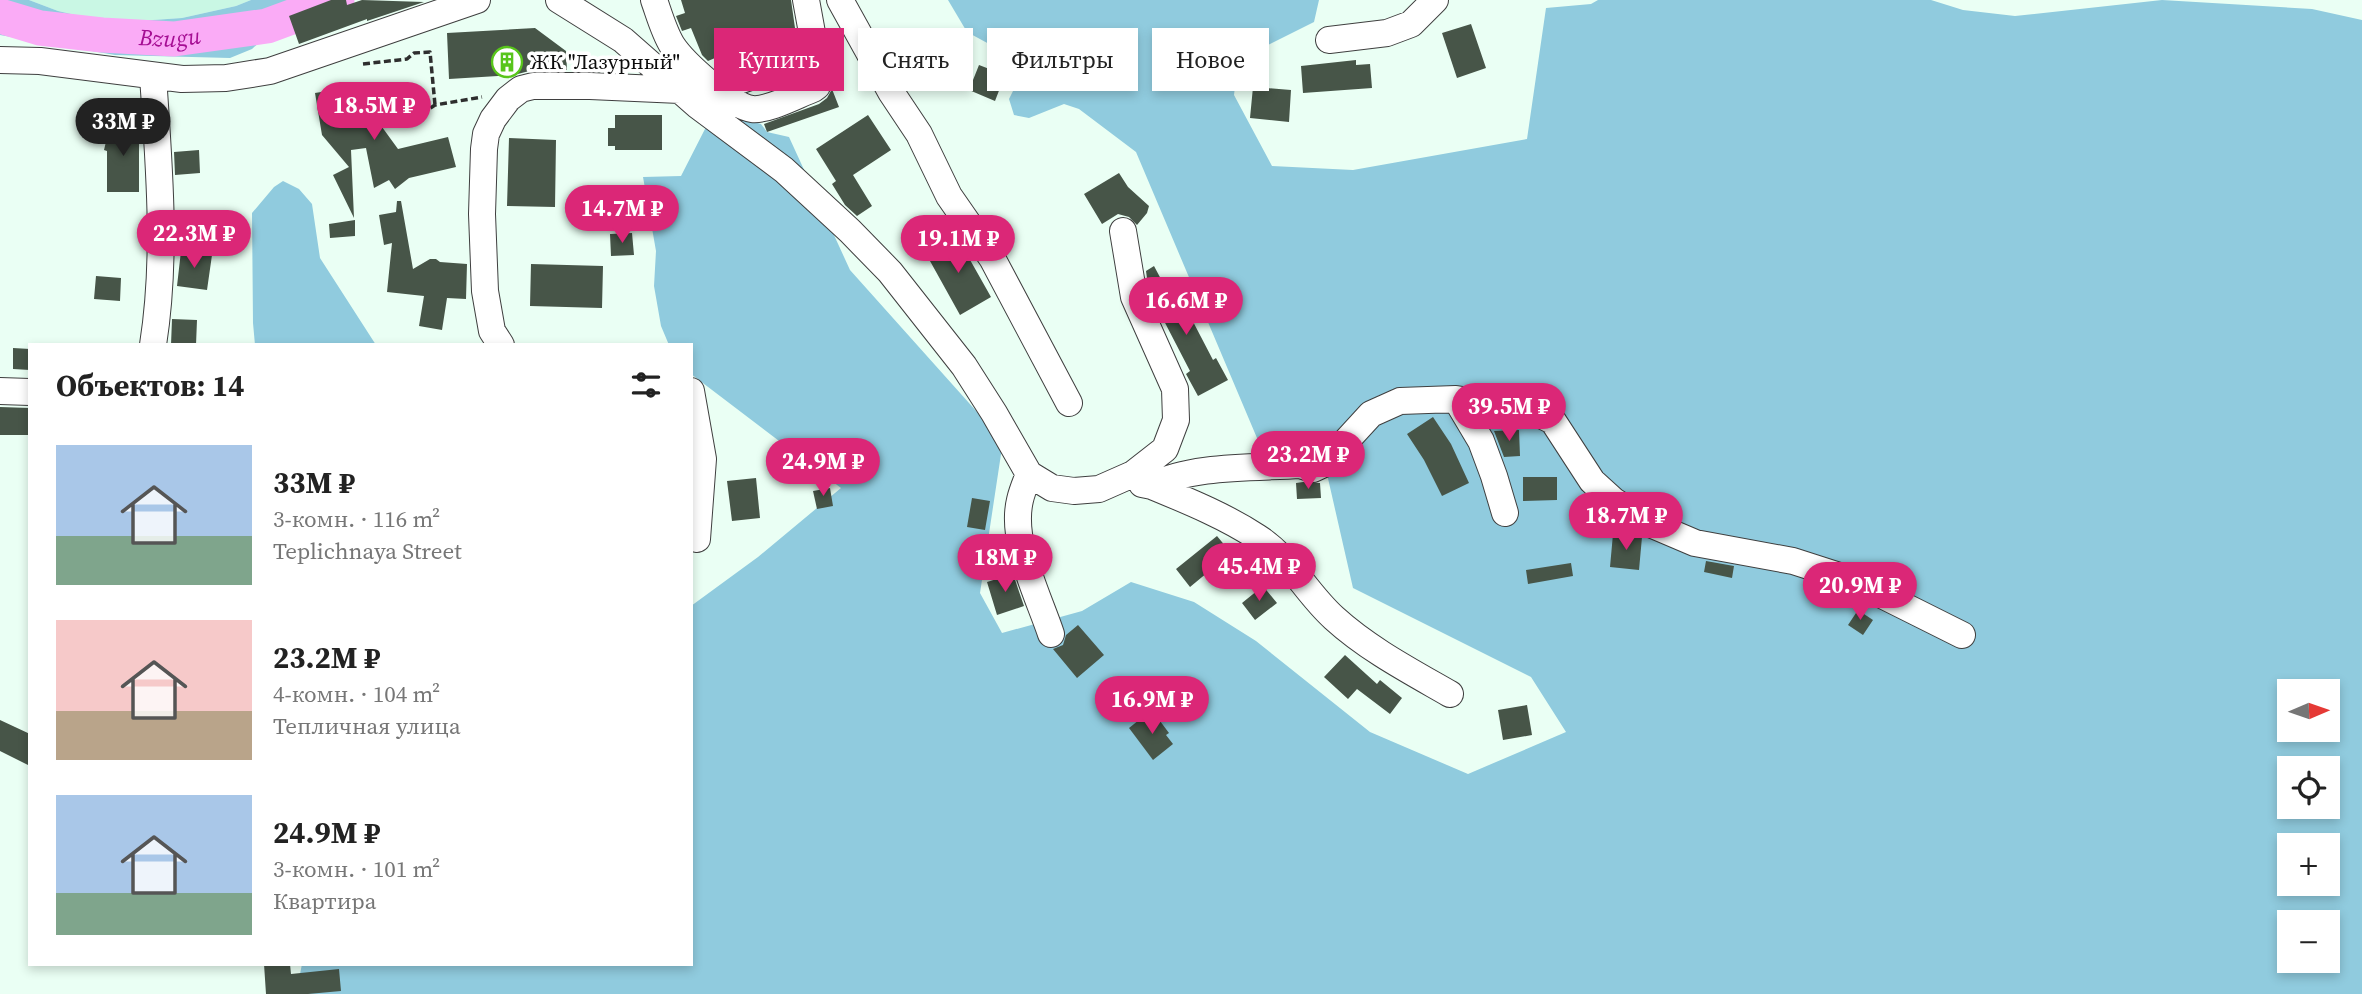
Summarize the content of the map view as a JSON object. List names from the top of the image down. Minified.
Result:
{"water":["Bzugu"],"places":{"building":["ЖК \"Лазурный\""]},"north":"right","page":{"chip":["Купить","Снять","Фильтры","Новое"],"price":["18.5M ₽","33M ₽","14.7M ₽","22.3M ₽","19.1M ₽","16.6M ₽","39.5M ₽","23.2M ₽","24.9M ₽","18.7M ₽","18M ₽","45.4M ₽","20.9M ₽","16.9M ₽"],"heading":"Объектов: 14","list":[{"name":"33M ₽","note":"3-комн. · 116 m² · Teplichnaya Street"},{"name":"23.2M ₽","note":"4-комн. · 104 m² · Тепличная улица"},{"name":"24.9M ₽","note":"3-комн. · 101 m² · Квартира"}],"map_buttons":["+","−"]}}
